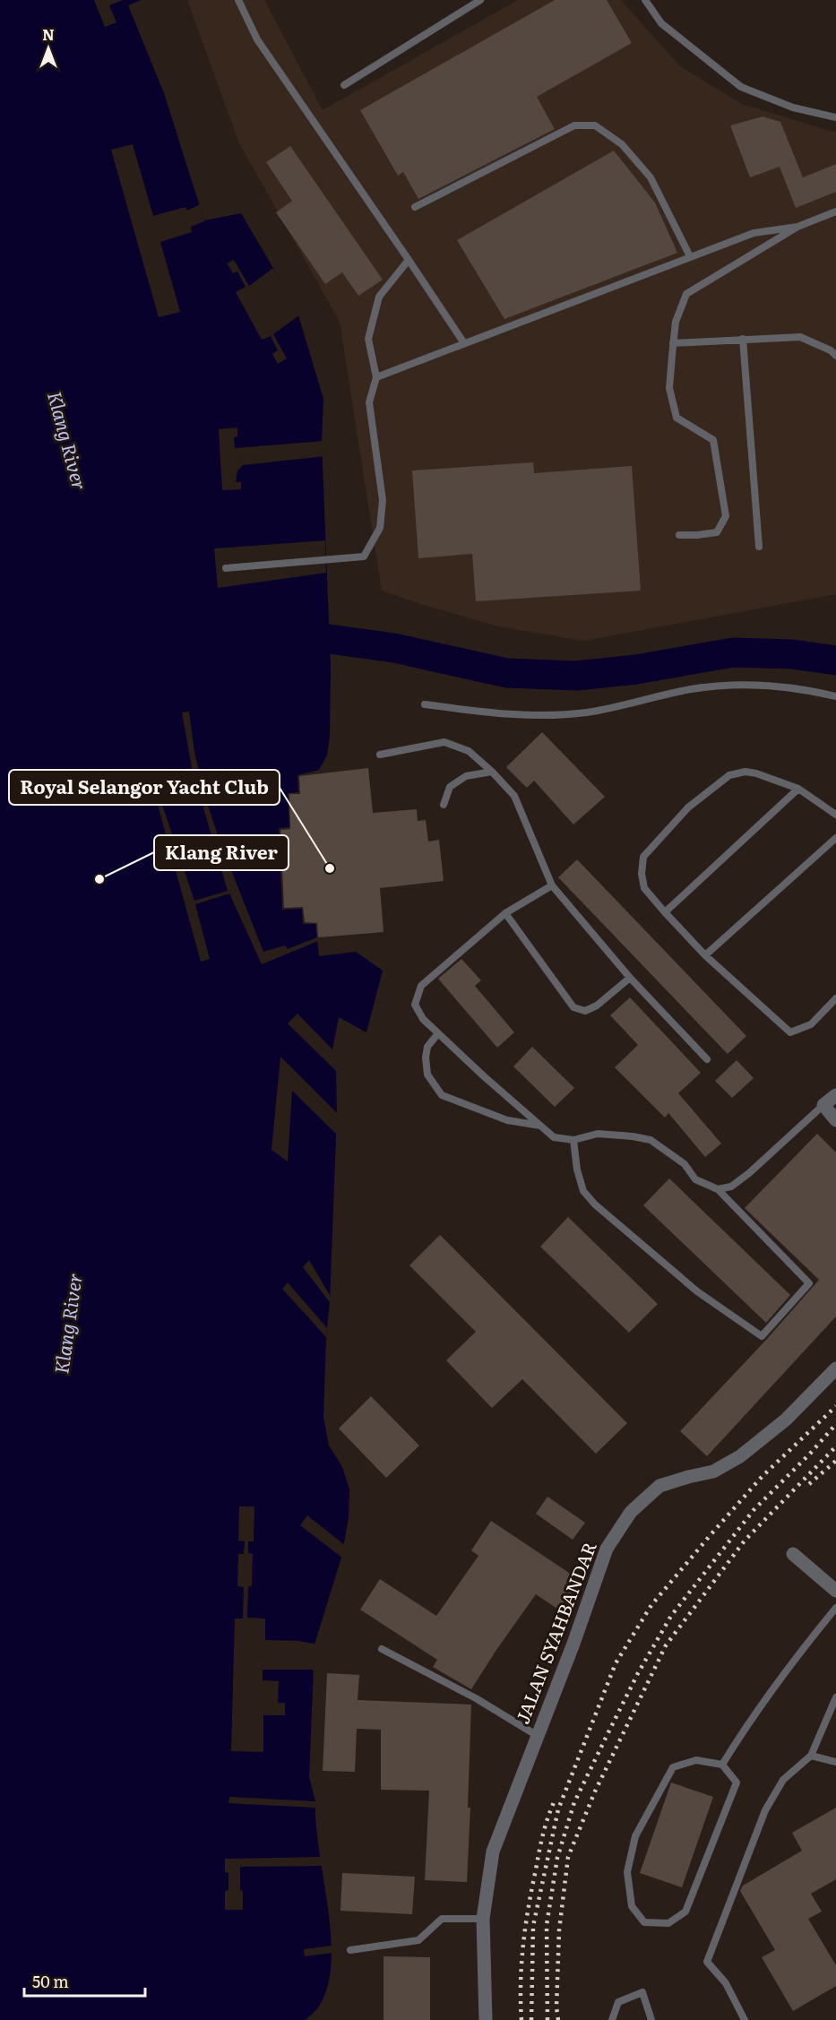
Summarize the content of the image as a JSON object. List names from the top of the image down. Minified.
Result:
{"streets":{"street":["JALAN SYAHBANDAR"]},"water":["Klang River"],"places":["Royal Selangor Yacht Club","Klang River"],"scale_bar":"50 m","north":"top"}
